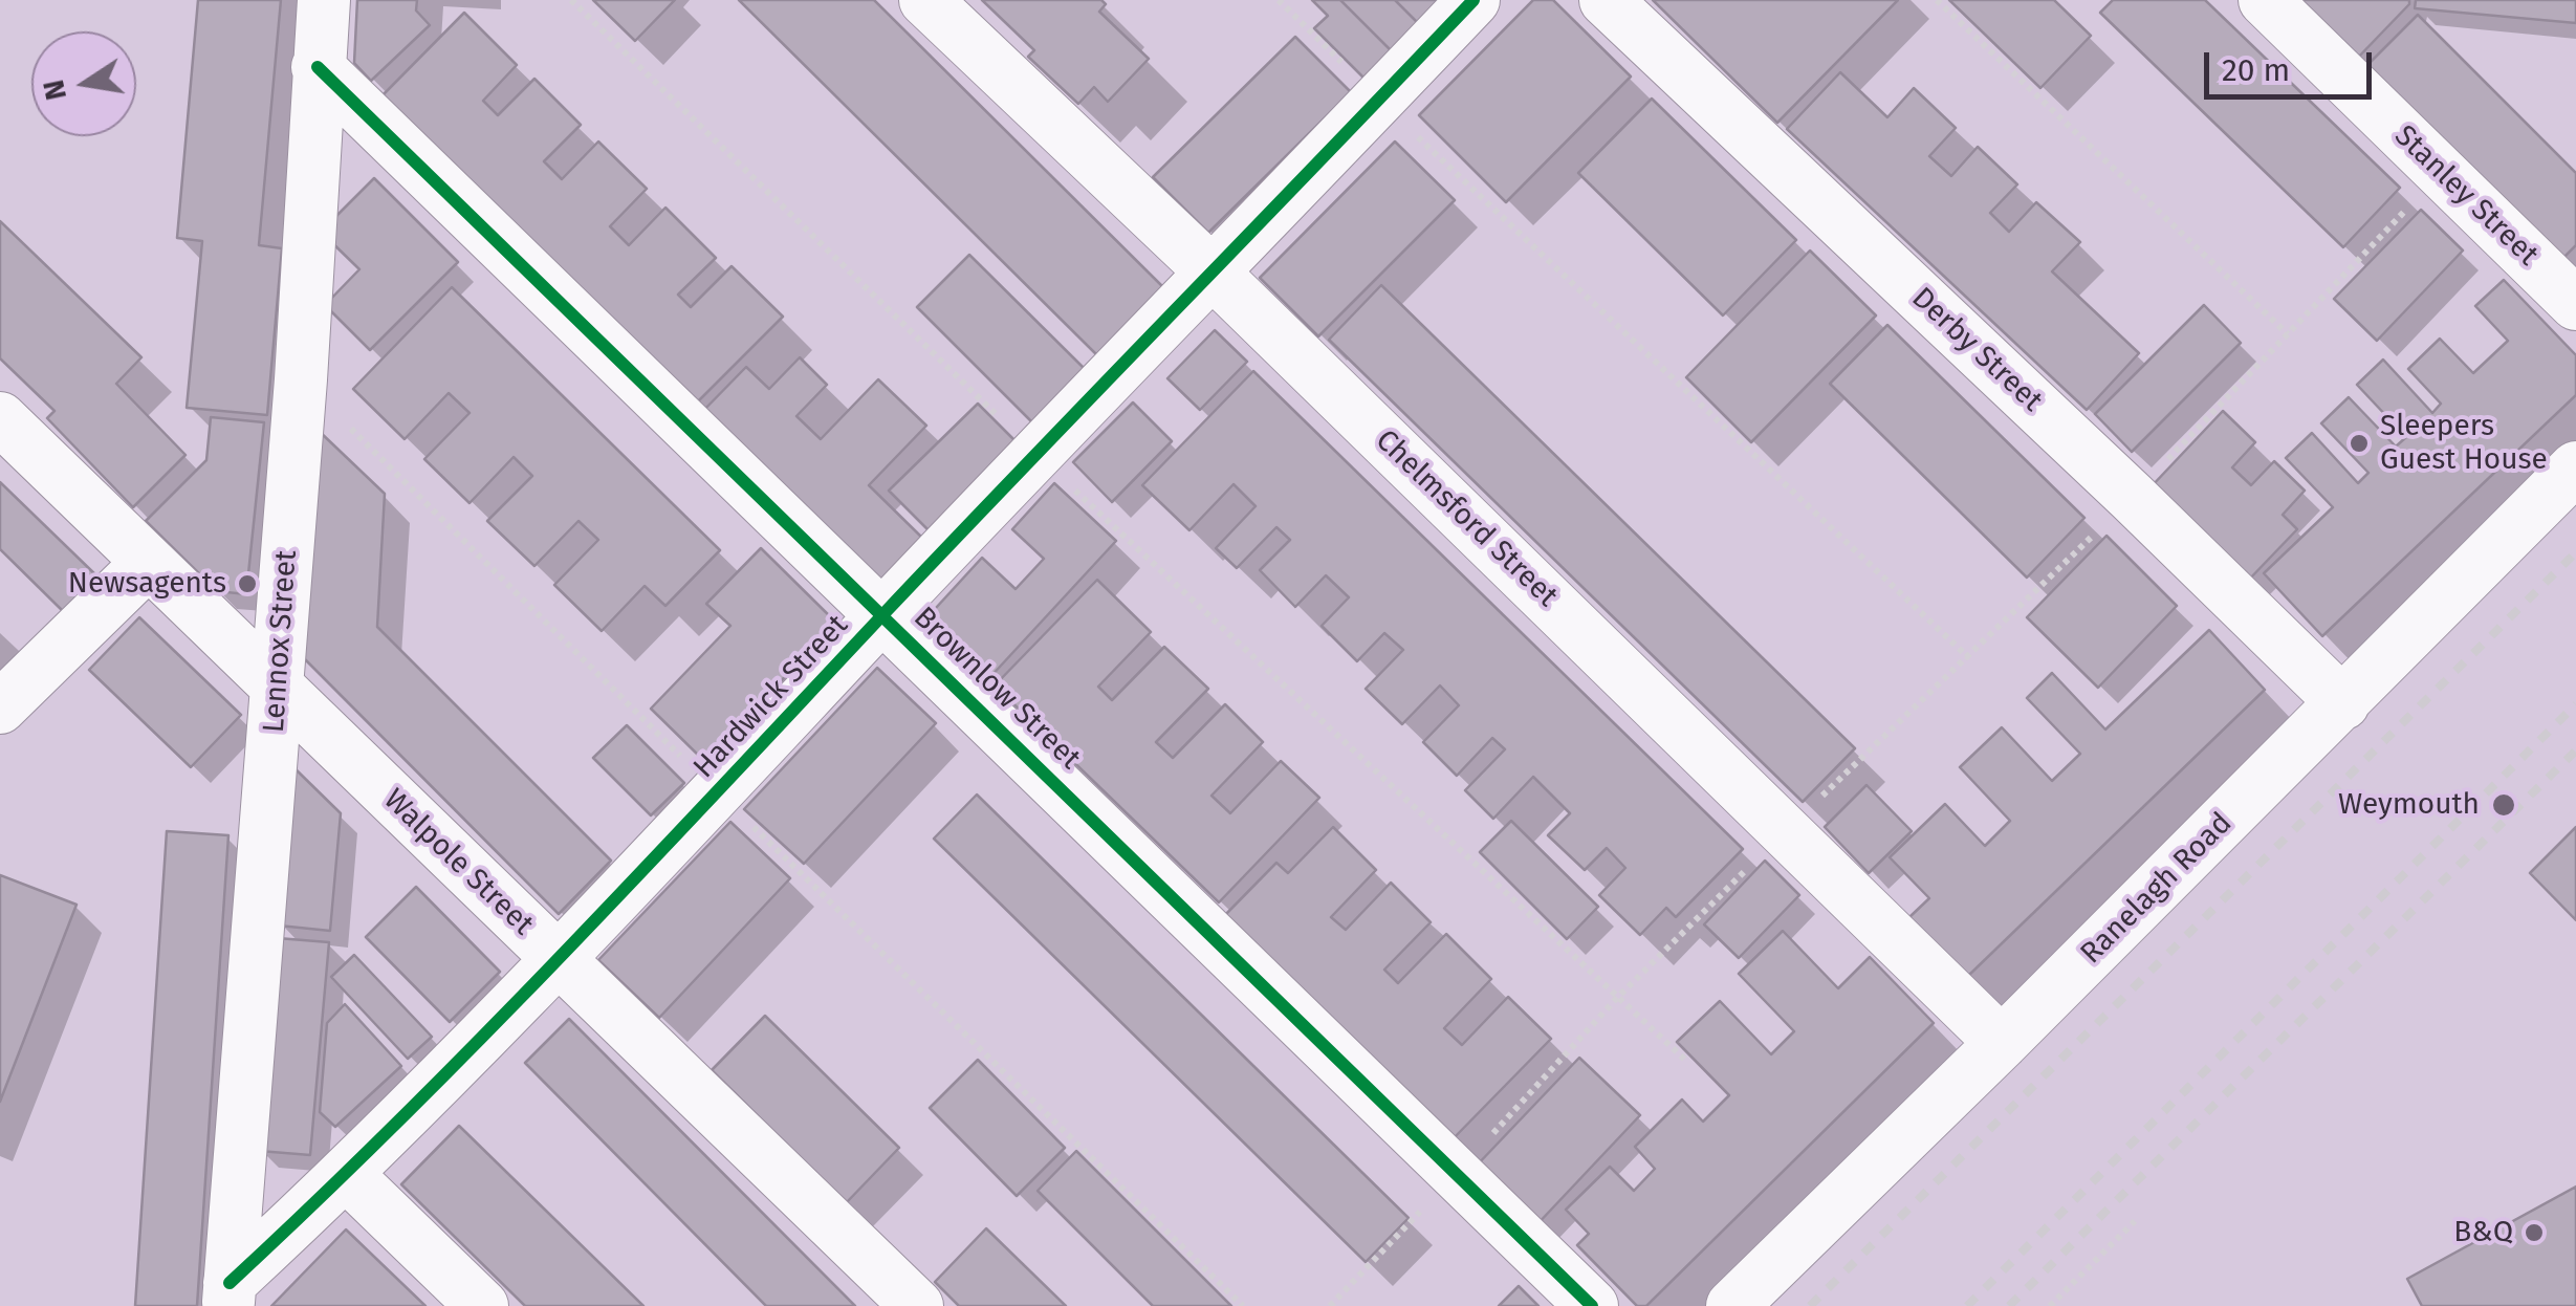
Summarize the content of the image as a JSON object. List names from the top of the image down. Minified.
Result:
{"streets":{"street":["Stanley Street","Derby Street","Chelmsford Street","Lennox Street","Brownlow Street","Hardwick Street","Walpole Street","Ranelagh Road"]},"crossings":[["Derby Street","Ranelagh Road"],["Chelmsford Street","Hardwick Street"],["Chelmsford Street","Ranelagh Road"],["Lennox Street","Brownlow Street"],["Lennox Street","Hardwick Street"],["Lennox Street","Walpole Street"],["Brownlow Street","Hardwick Street"],["Hardwick Street","Walpole Street"]],"places":["Sleepers Guest House","Newsagents","Weymouth","B&Q"],"scale_bar":"20 m","north":"left"}
